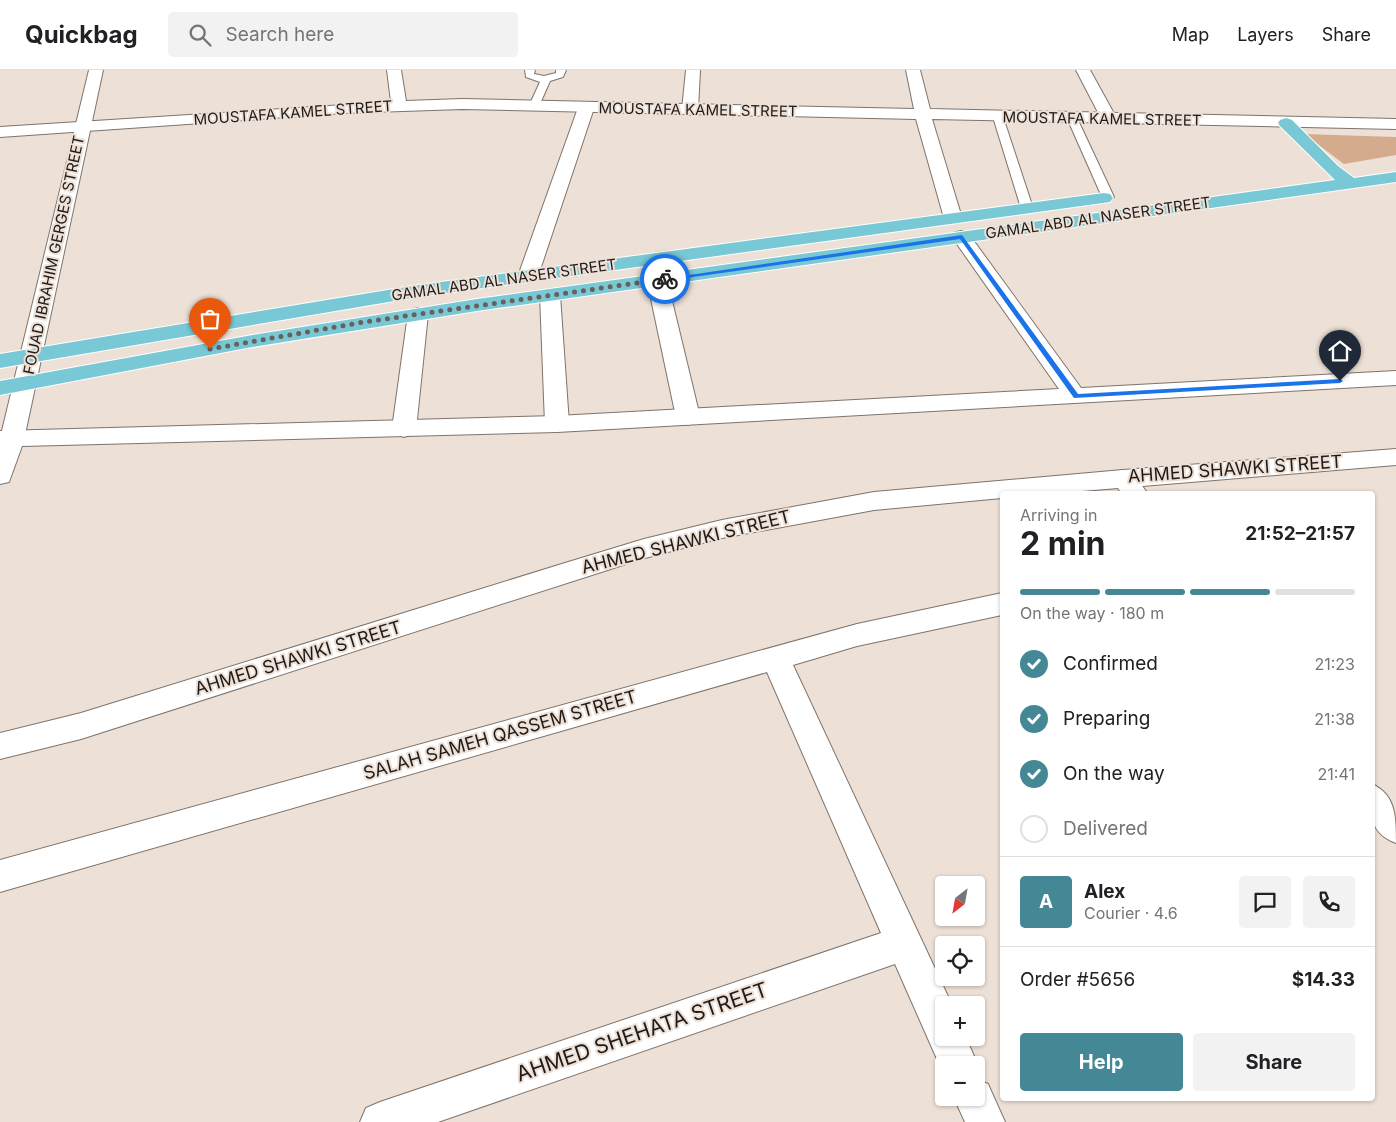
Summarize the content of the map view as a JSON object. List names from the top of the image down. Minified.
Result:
{"streets":{"main road":["GAMAL ABD AL NASER STREET"],"street":["MOUSTAFA KAMEL STREET","FOUAD IBRAHIM GERGES STREET","AHMED SHAWKI STREET","SALAH SAMEH QASSEM STREET","AHMED SHEHATA STREET"]},"crossings":[["MOUSTAFA KAMEL STREET","FOUAD IBRAHIM GERGES STREET"],["GAMAL ABD AL NASER STREET","FOUAD IBRAHIM GERGES STREET"]],"north":"bottom left","page":{"header":"Quickbag","search":"Search here","nav":["Map","Layers","Share"],"heading":["2 min","Arriving in","21:52–21:57"],"panel":["Alex","Courier · 4.6","Order #5656","$14.33"],"bar":"On the way · 180 m","list":[["Confirmed","21:23"],["Preparing","21:38"],["On the way","21:41"],"Delivered"],"map_buttons":["+","−"],"round":"A","buttons":["Help","Share"]}}
